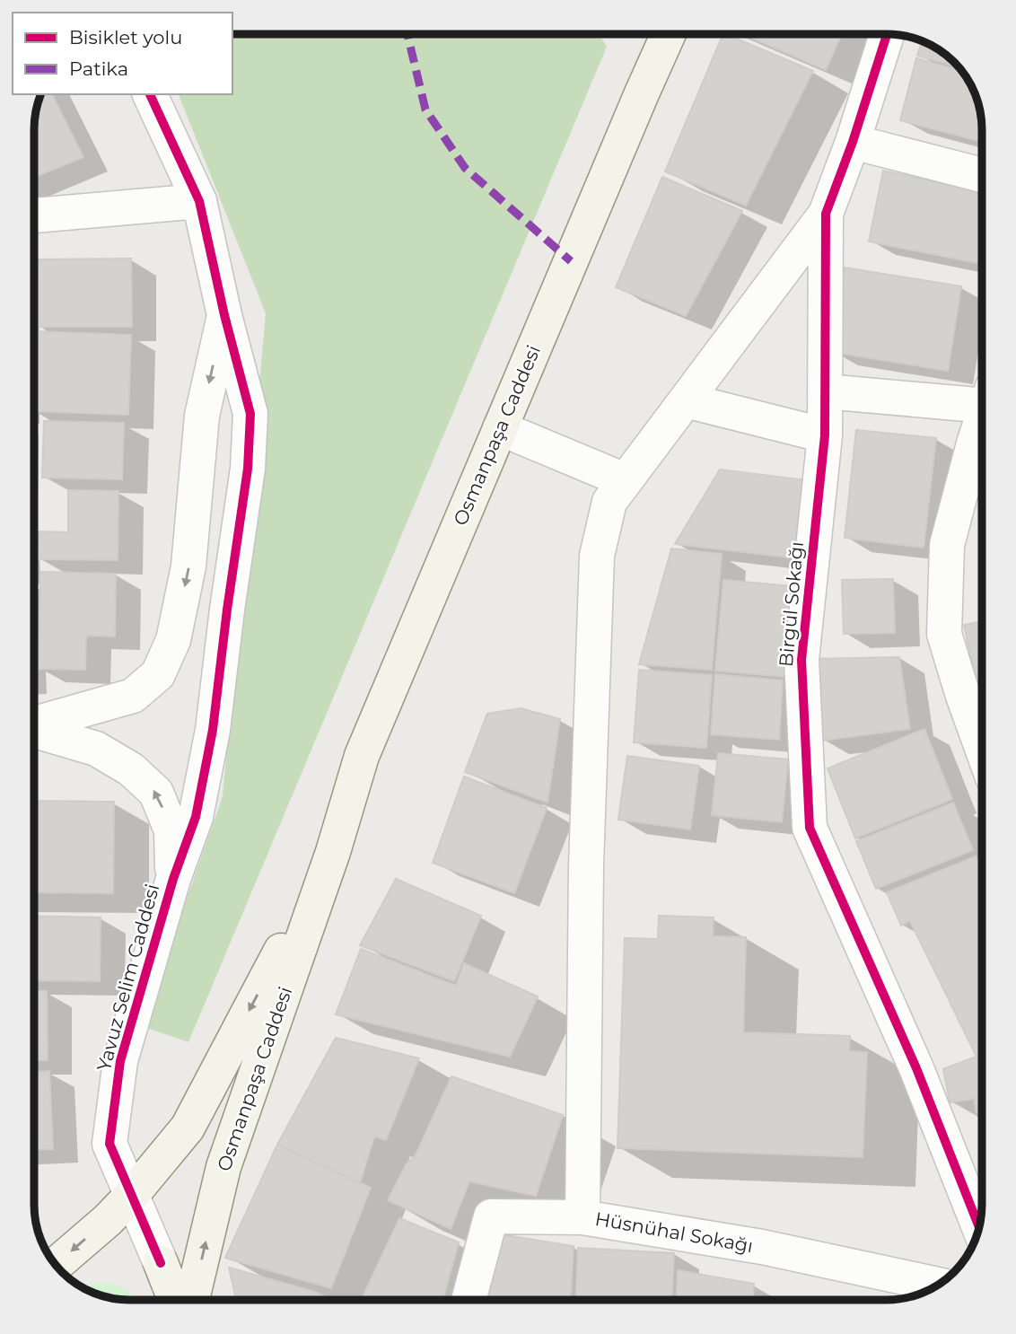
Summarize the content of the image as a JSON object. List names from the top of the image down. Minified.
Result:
{"streets":{"main road":["Osmanpaşa Caddesi"],"street":["Birgül Sokağı","Yavuz Selim Caddesi","Hüsnühal Sokağı"]},"crossings":[["Osmanpaşa Caddesi","Yavuz Selim Caddesi"],["Birgül Sokağı","Hüsnühal Sokağı"]],"legend":["Bisiklet yolu","Patika"]}
